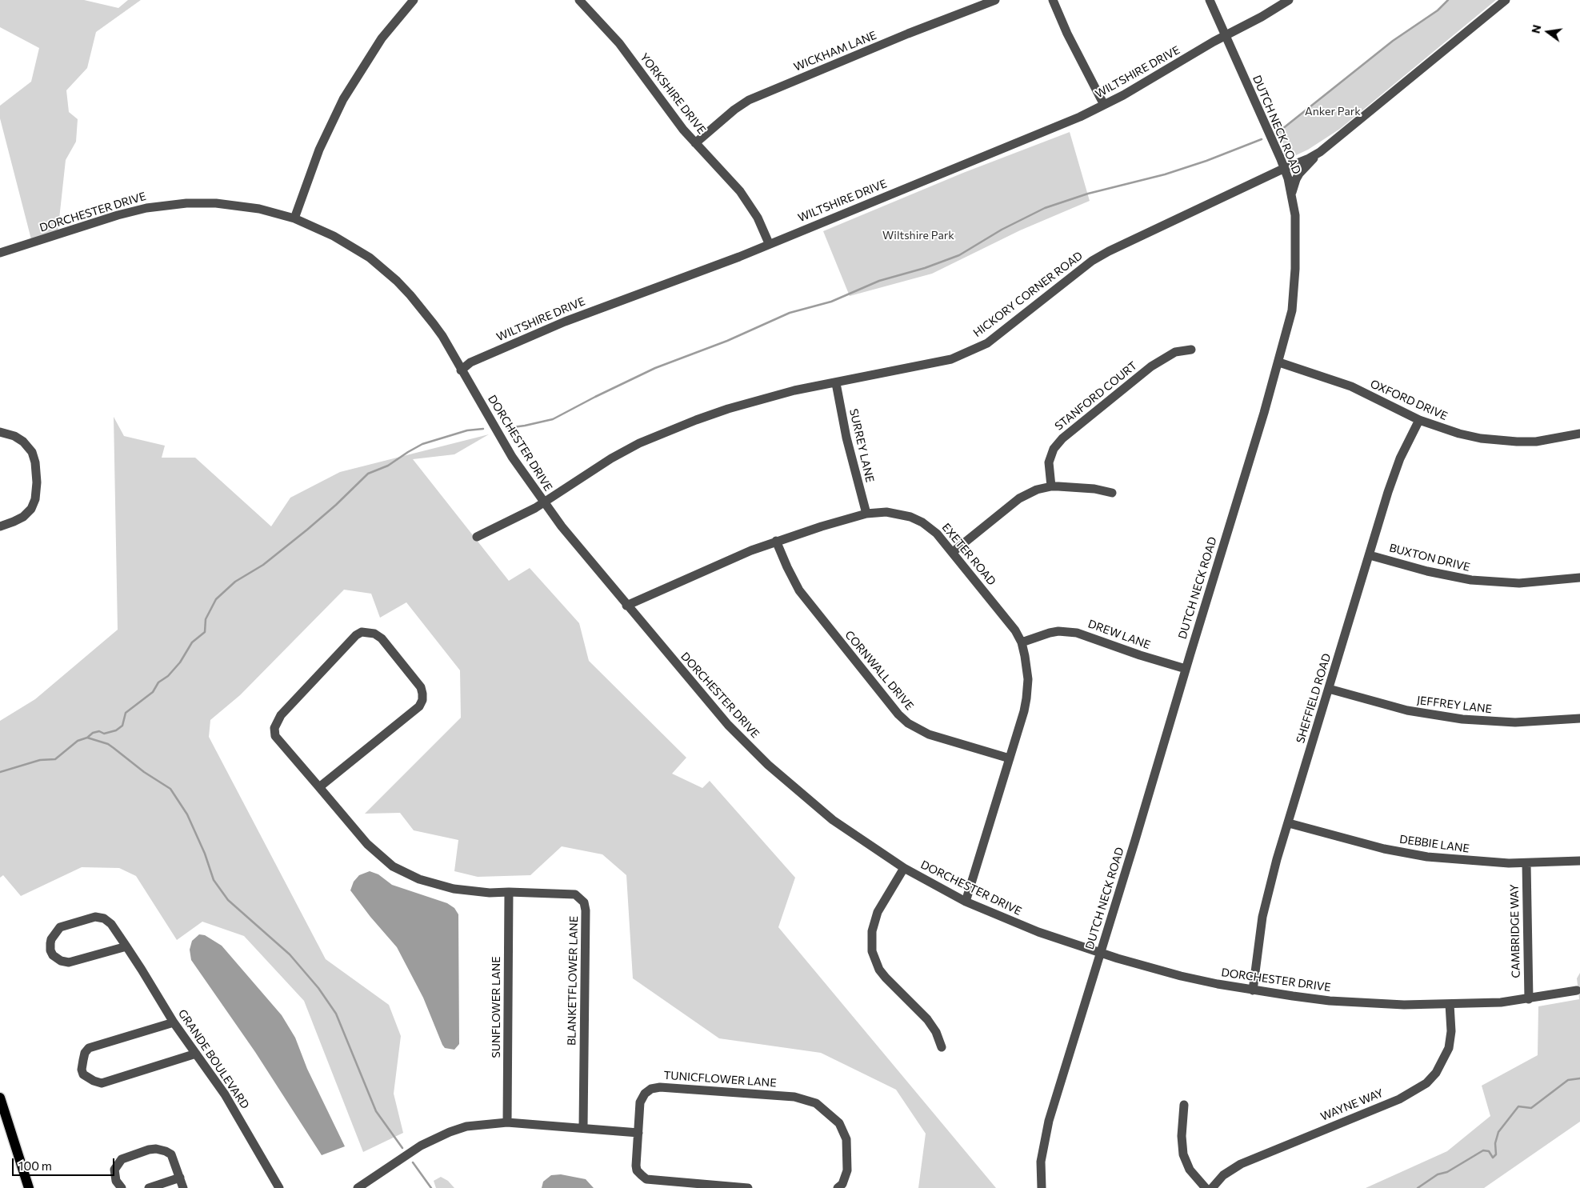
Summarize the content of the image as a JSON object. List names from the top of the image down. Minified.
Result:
{"streets":{"street":["WICKHAM LANE","WILTSHIRE DRIVE","YORKSHIRE DRIVE","DUTCH NECK ROAD","DORCHESTER DRIVE","HICKORY CORNER ROAD","STANFORD COURT","OXFORD DRIVE","SURREY LANE","EXETER ROAD","BUXTON DRIVE","DREW LANE","CORNWALL DRIVE","SHEFFIELD ROAD","JEFFREY LANE","DEBBIE LANE","CAMBRIDGE WAY","BLANKETFLOWER LANE","SUNFLOWER LANE","GRANDE BOULEVARD","TUNICFLOWER LANE","WAYNE WAY"]},"crossings":[["WICKHAM LANE","YORKSHIRE DRIVE"],["WILTSHIRE DRIVE","YORKSHIRE DRIVE"],["WILTSHIRE DRIVE","DUTCH NECK ROAD"],["WILTSHIRE DRIVE","DORCHESTER DRIVE"],["DUTCH NECK ROAD","DORCHESTER DRIVE"],["DUTCH NECK ROAD","HICKORY CORNER ROAD"],["DUTCH NECK ROAD","OXFORD DRIVE"],["DUTCH NECK ROAD","DREW LANE"],["DORCHESTER DRIVE","HICKORY CORNER ROAD"],["DORCHESTER DRIVE","EXETER ROAD"],["DORCHESTER DRIVE","SHEFFIELD ROAD"],["DORCHESTER DRIVE","CAMBRIDGE WAY"],["DORCHESTER DRIVE","WAYNE WAY"],["HICKORY CORNER ROAD","SURREY LANE"],["OXFORD DRIVE","SHEFFIELD ROAD"],["SURREY LANE","EXETER ROAD"],["EXETER ROAD","DREW LANE"],["EXETER ROAD","CORNWALL DRIVE"],["BUXTON DRIVE","SHEFFIELD ROAD"],["SHEFFIELD ROAD","JEFFREY LANE"],["SHEFFIELD ROAD","DEBBIE LANE"],["DEBBIE LANE","CAMBRIDGE WAY"],["BLANKETFLOWER LANE","SUNFLOWER LANE"]],"parks":["Anker Park","Wiltshire Park"],"scale_bar":"100 m","north":"left"}
